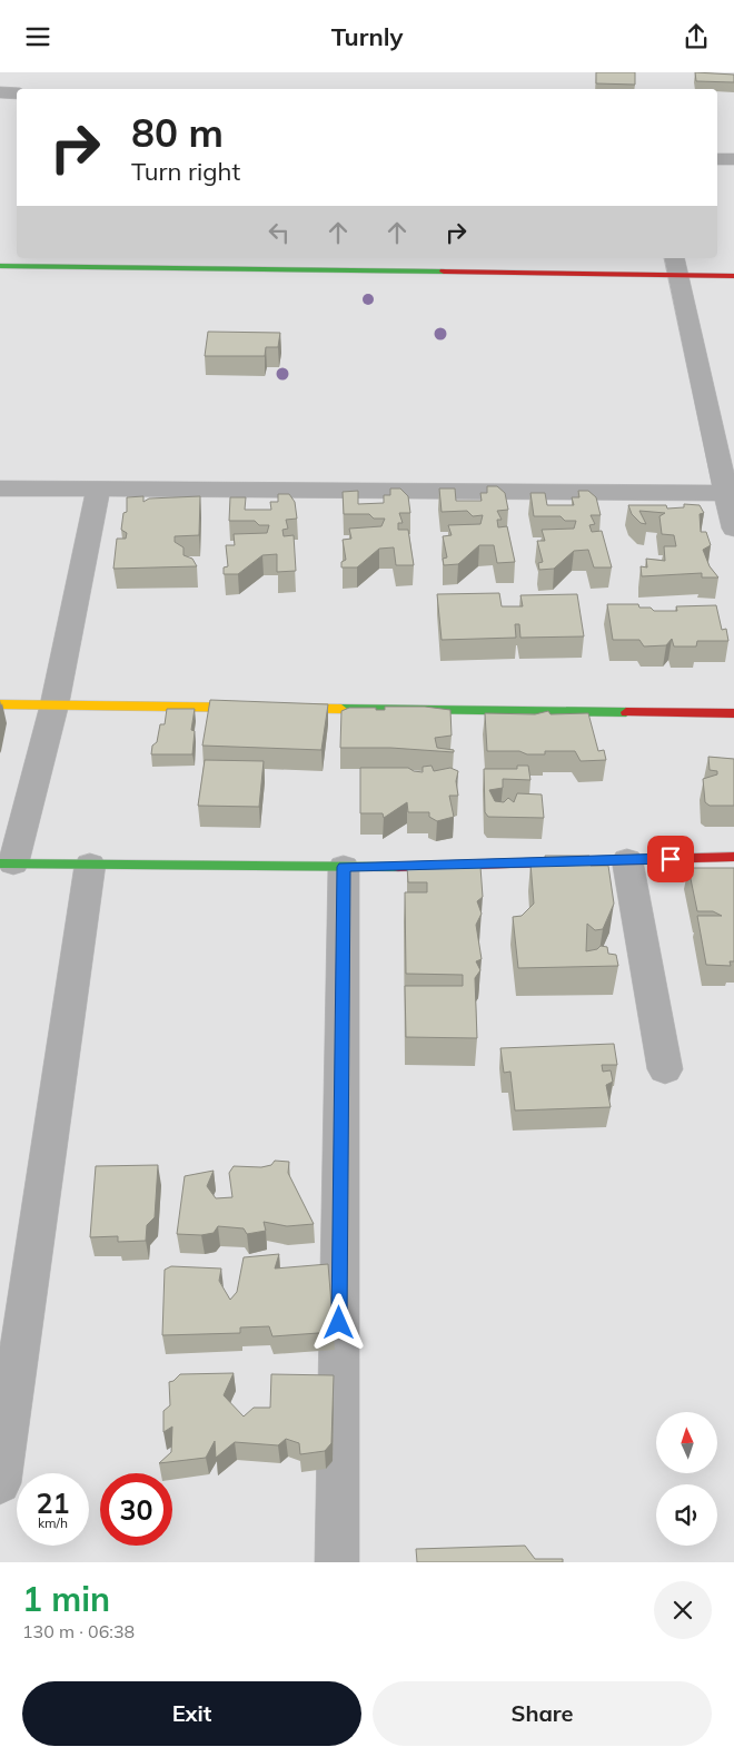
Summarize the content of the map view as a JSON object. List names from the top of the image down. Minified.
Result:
{"north":"top","page":{"header":"Turnly","turn":["80 m","Turn right"],"speed":"21 km/h","limit":"30","heading":["1 min","130 m · 06:38"],"buttons":["Exit","Share"]}}
